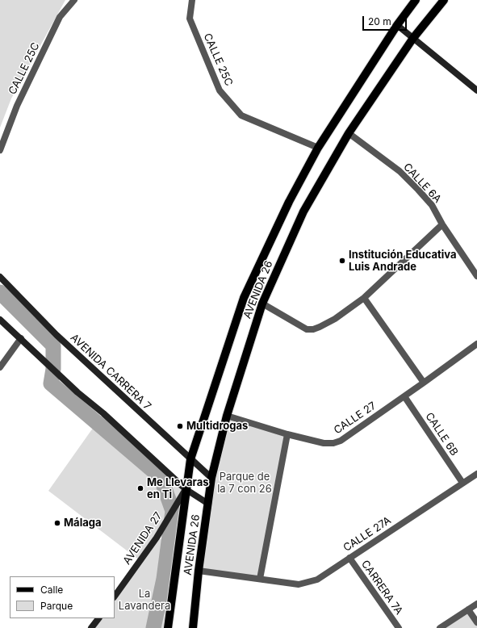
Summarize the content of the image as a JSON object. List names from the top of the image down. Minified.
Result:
{"streets":{"main road":["AVENIDA 26","AVENIDA CARRERA 7","AVENIDA 27"],"street":["CALLE 25C","CALLE 6A","CALLE 27","CALLE 6B","CALLE 27A","CARRERA 7A"]},"crossings":[["CALLE 25C","AVENIDA 26"],["CALLE 6A","AVENIDA 26"],["AVENIDA 26","AVENIDA CARRERA 7"],["AVENIDA 26","CALLE 27"],["AVENIDA 26","CALLE 27A"],["AVENIDA 26","AVENIDA 27"],["CALLE 27","CALLE 6B"],["CALLE 6B","CALLE 27A"],["CALLE 27A","CARRERA 7A"]],"parks":["Parque de la 7 con 26","La Lavandera"],"places":["Institución Educativa Luis Andrade","Multidrogas","Me Llevaras en Ti","Málaga"],"legend":["Calle","Parque"],"scale_bar":"20 m"}
